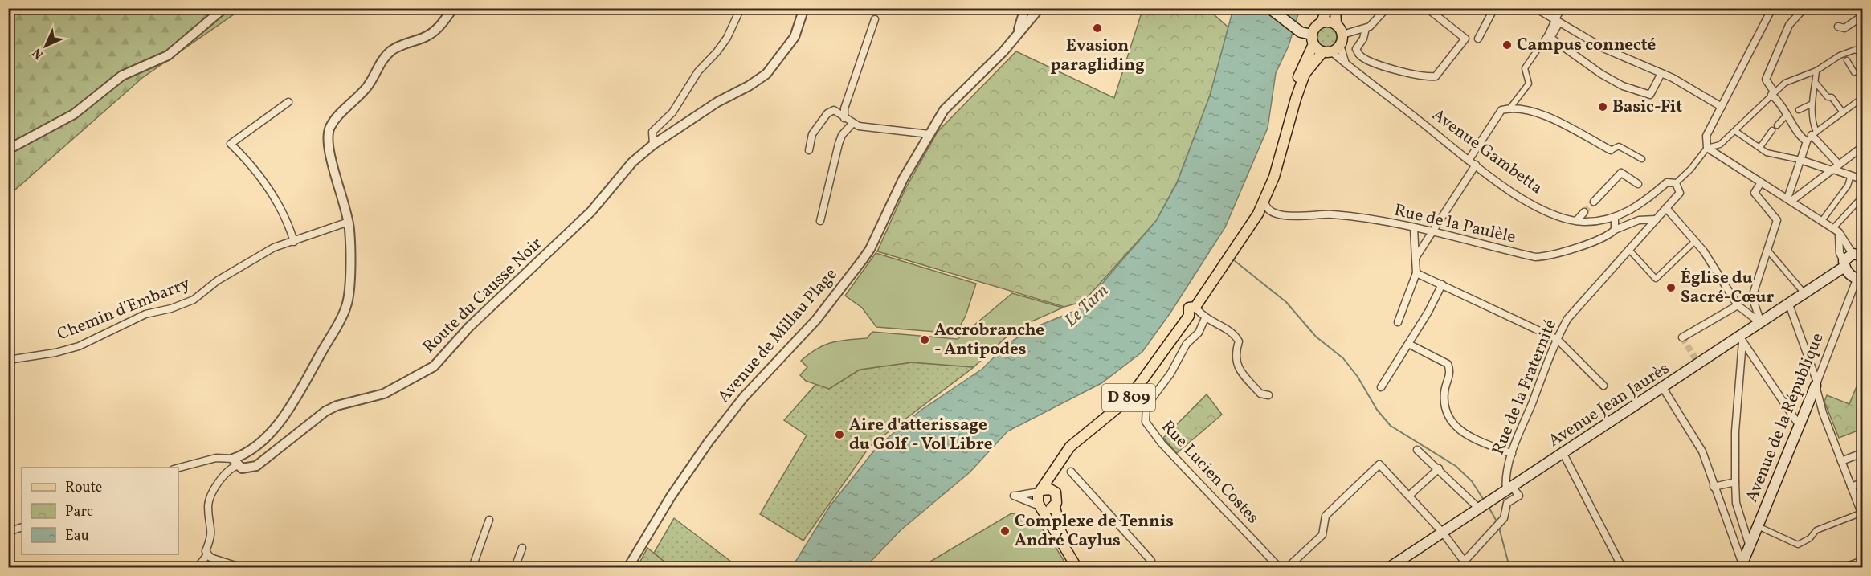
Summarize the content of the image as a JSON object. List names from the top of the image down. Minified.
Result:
{"streets":{"main road":["D 809","Avenue Jean Jaurès","Avenue de la République"],"street":["Avenue Gambetta","Rue de la Paulèle","Route du Causse Noir","Chemin d'Embarry","Avenue de Millau Plage","Rue de la Fraternité","Rue Lucien Costes"]},"crossings":[["Avenue Gambetta","Rue de la Fraternité"],["Avenue Gambetta","D 809"],["Rue de la Paulèle","Rue de la Fraternité"],["Rue de la Paulèle","D 809"],["Rue de la Fraternité","Avenue Jean Jaurès"],["D 809","Rue Lucien Costes"]],"water":["Le Tarn"],"places":["Evasion paragliding","Campus connecté","Basic-Fit","Église du Sacré-Cœur","Accrobranche - Antipodes","Aire d'atterissage du Golf - Vol Libre","Complexe de Tennis André Caylus"],"legend":["Route","Parc","Eau"],"north":"bottom left"}
